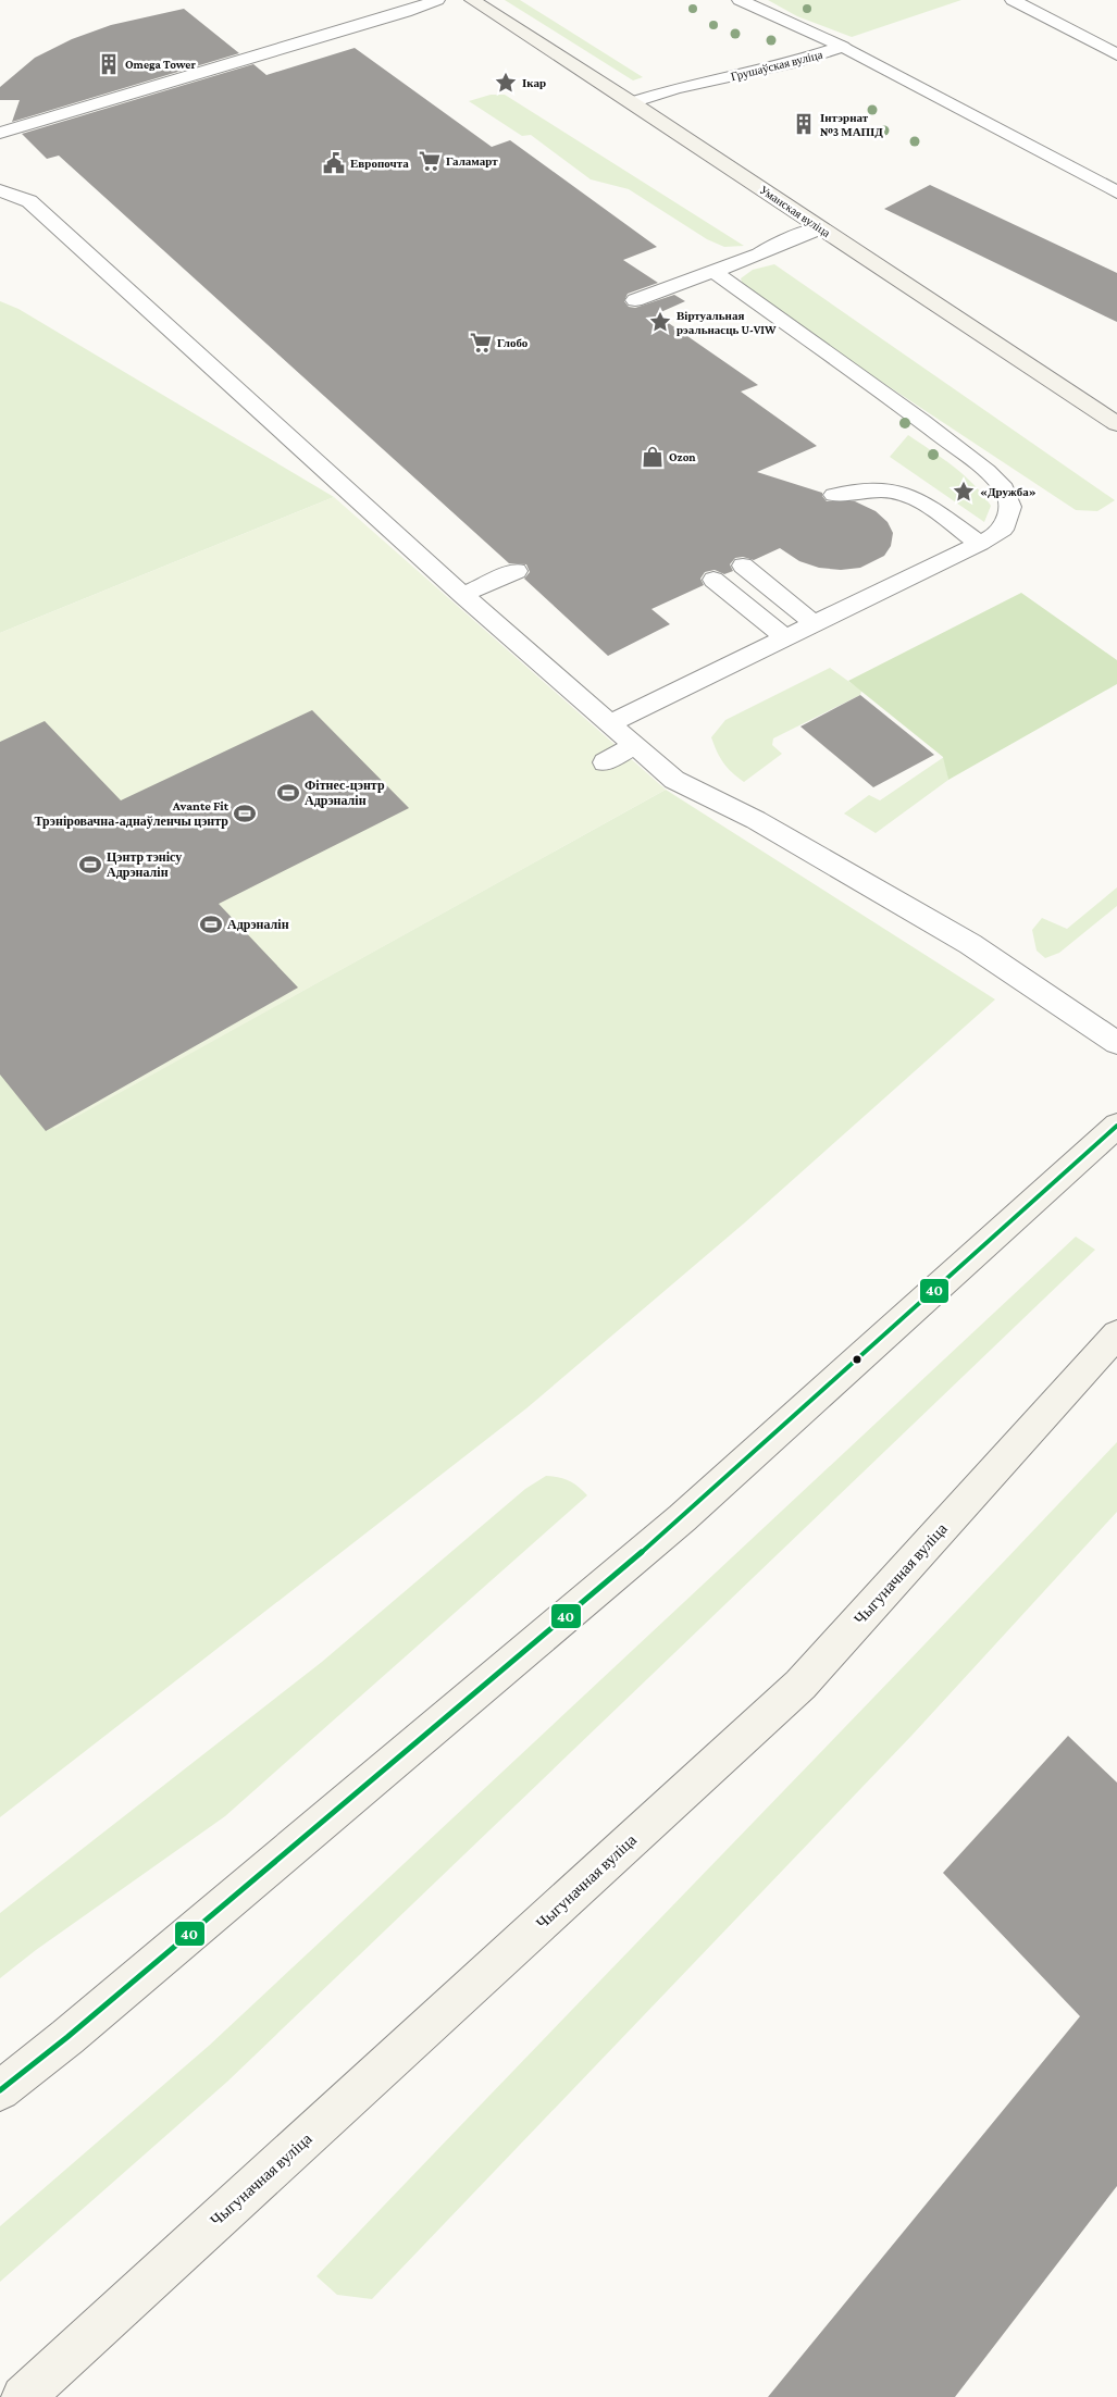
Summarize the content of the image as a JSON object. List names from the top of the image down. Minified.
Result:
{"streets":{"main road":["Уманская вуліца","Чыгуначная вуліца"],"street":["Грушаўская вуліца"]},"crossings":[["Грушаўская вуліца","Уманская вуліца"]],"places":{"building":["Omega Tower","Інтэрнат №3 МАПІД"],"place":["Ікар","Віртуальная рэальнасць U-VIW","«Дружба»"],"supermarket":["Галамарт","Глобо"],"public building":["Европочта"],"shop":["Ozon"],"sports":["Фітнес-цэнтр Адрэналін","Avante Fit Трэніровачна-аднаўленчы цэнтр","Цэнтр тэнісу Адрэналін","Адрэналін"]},"lines":["transit line 40"]}
